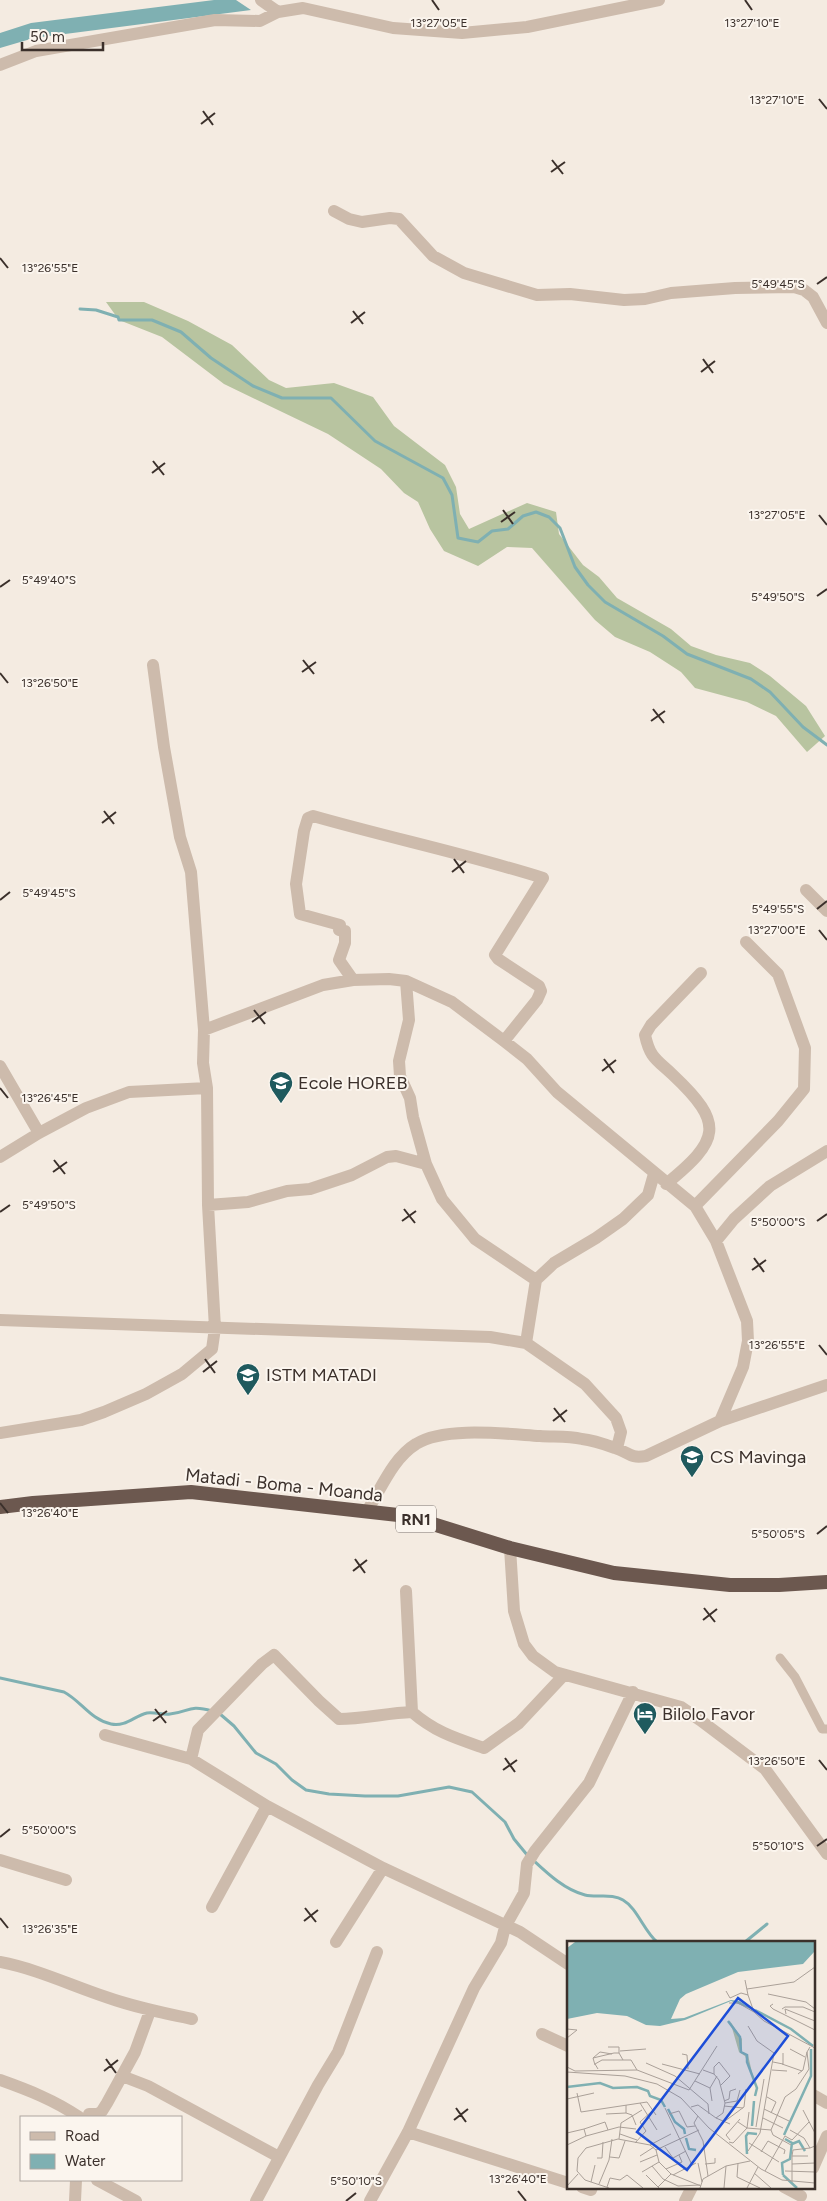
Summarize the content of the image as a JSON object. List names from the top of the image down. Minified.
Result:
{"streets":{"highway":["Matadi - Boma - Moanda","RN1"]},"places":{"school or university":["Ecole HOREB","ISTM MATADI","CS Mavinga"],"hotel":["Bilolo Favor"]},"legend":["Road","Water"],"scale_bar":"50 m","coordinates":["13°27'05\"E","13°27'10\"E","13°26'55\"E","5°49'45\"S","5°49'40\"S","5°49'50\"S","13°26'50\"E","5°49'55\"S","13°27'00\"E","13°26'45\"E","5°50'00\"S","13°26'40\"E","5°50'05\"S","5°50'10\"S","13°26'35\"E"]}
